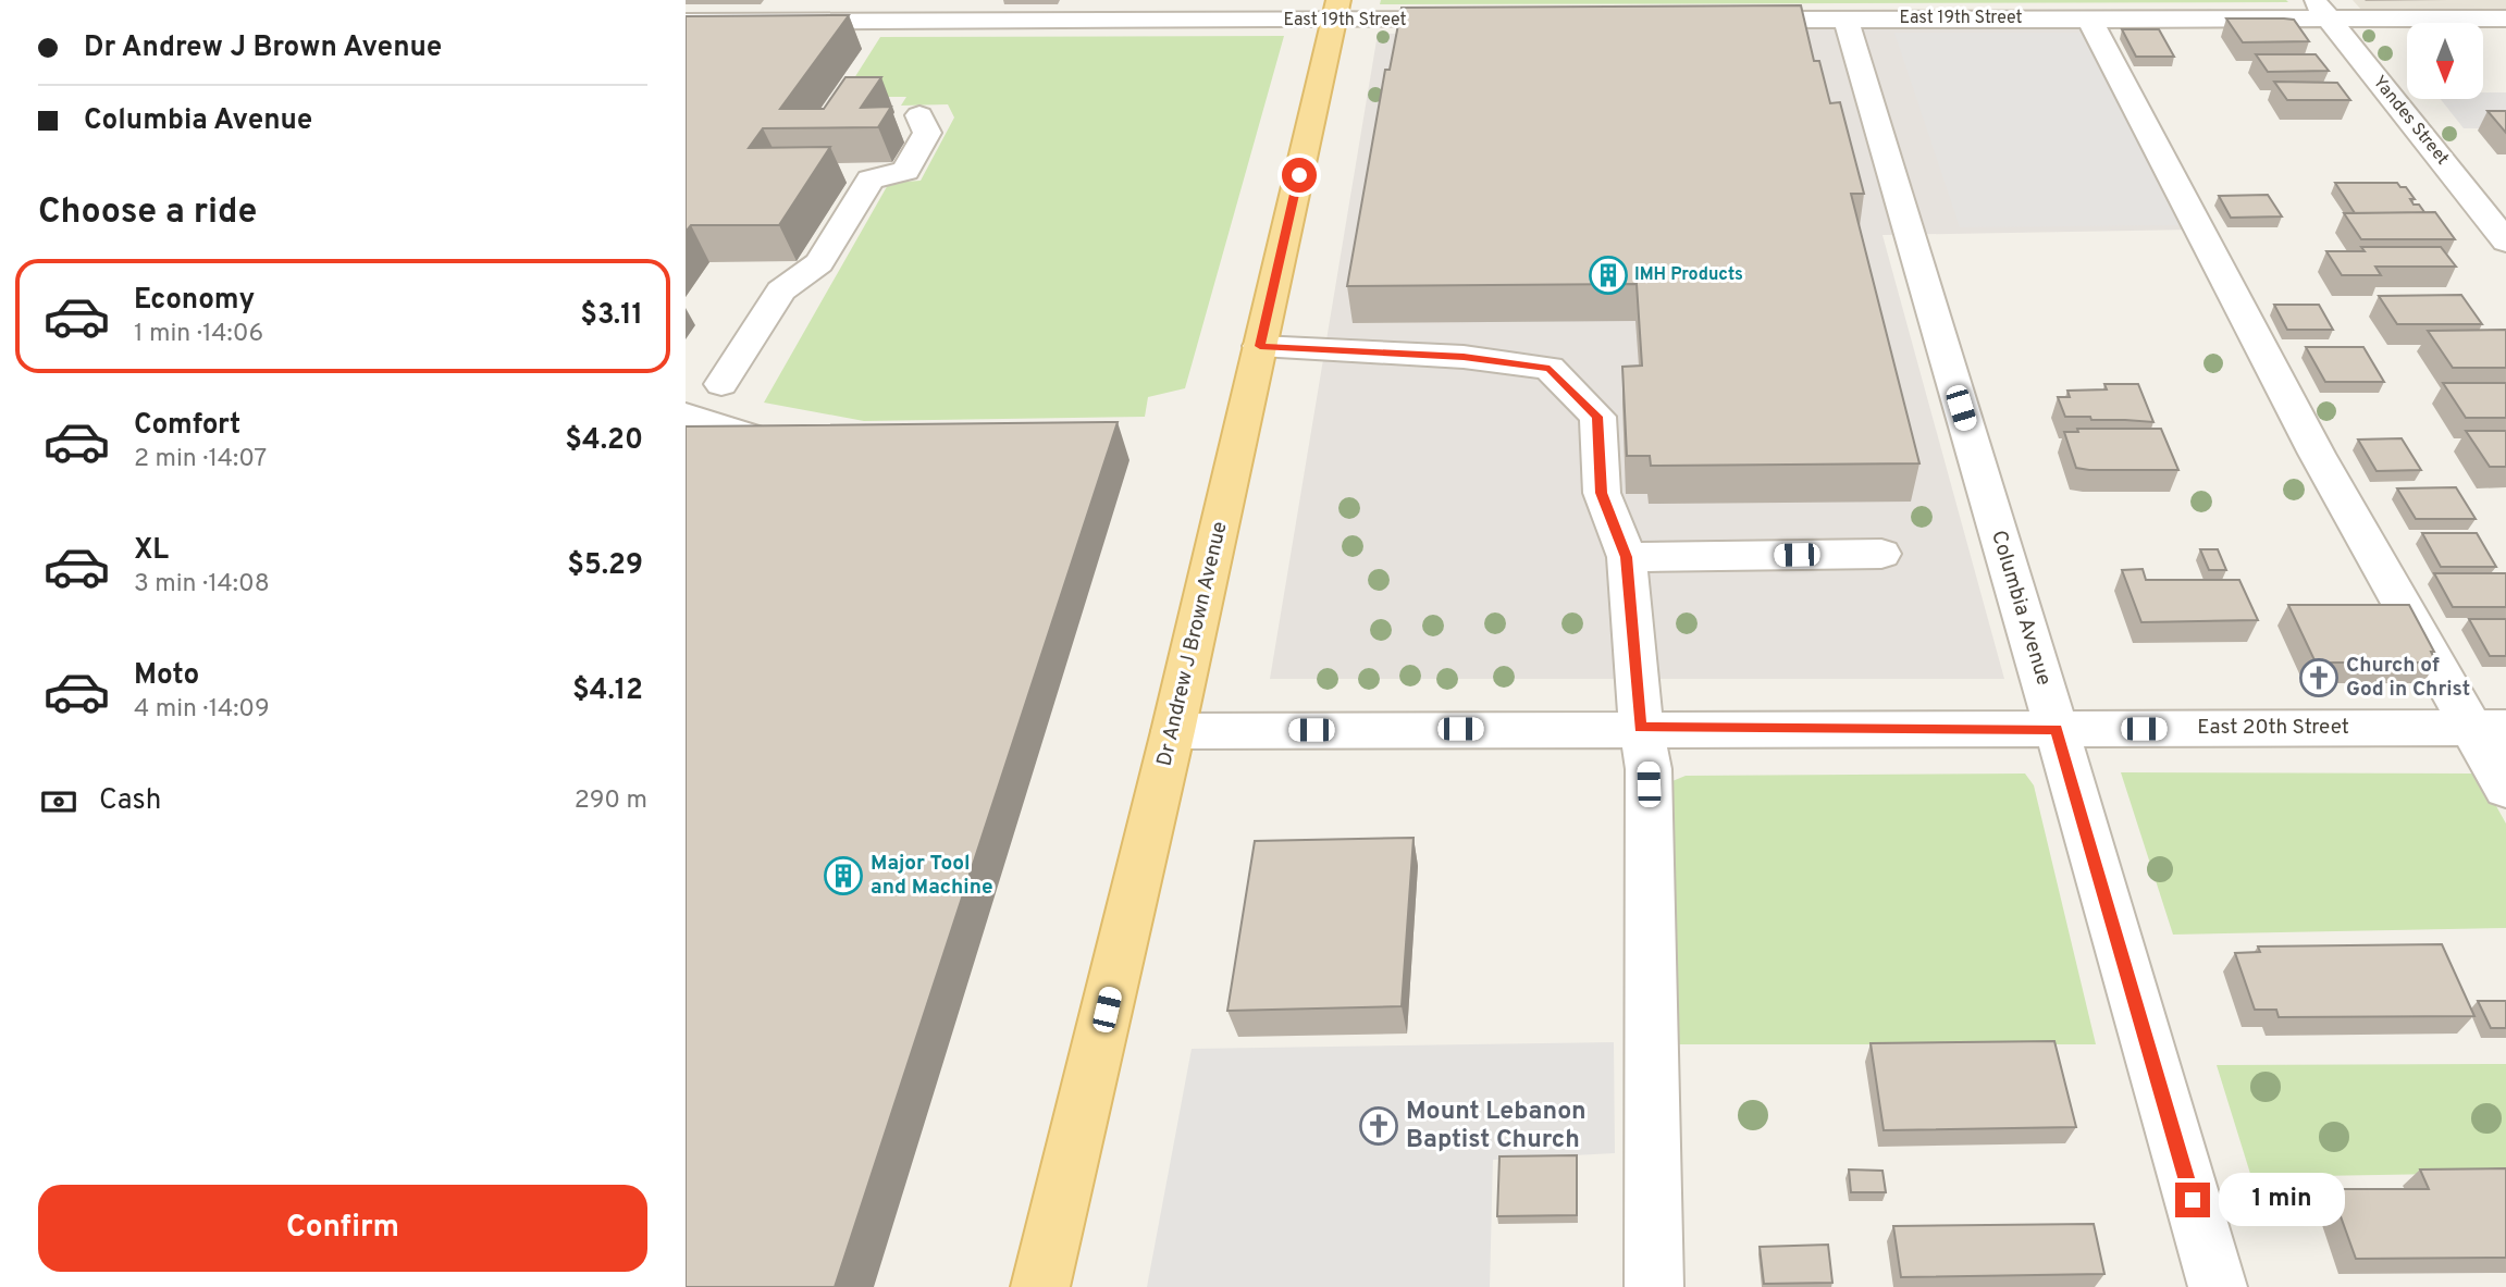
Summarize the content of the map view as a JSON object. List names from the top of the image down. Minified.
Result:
{"streets":{"main road":["Dr Andrew J Brown Avenue"],"street":["East 19th Street","Yandes Street","Columbia Avenue","East 20th Street"]},"crossings":[["East 19th Street","Yandes Street"],["East 19th Street","Columbia Avenue"],["East 19th Street","Dr Andrew J Brown Avenue"],["Columbia Avenue","East 20th Street"],["Dr Andrew J Brown Avenue","East 20th Street"]],"places":{"building":["IMH Products","Major Tool and Machine"],"church":["Church of God in Christ","Mount Lebanon Baptist Church"]},"north":"bottom","page":{"banner":["Dr Andrew J Brown Avenue","Columbia Avenue"],"heading":"Choose a ride","list":[{"name":"Economy","note":"1 min · 14:06","value":"$3.11"},{"name":"Comfort","note":"2 min · 14:07","value":"$4.20"},{"name":"XL","note":"3 min · 14:08","value":"$5.29"},{"name":"Moto","note":"4 min · 14:09","value":"$4.12"}],"pay":["Cash","290 m"],"buttons":"Confirm","bubble":"1 min"}}
